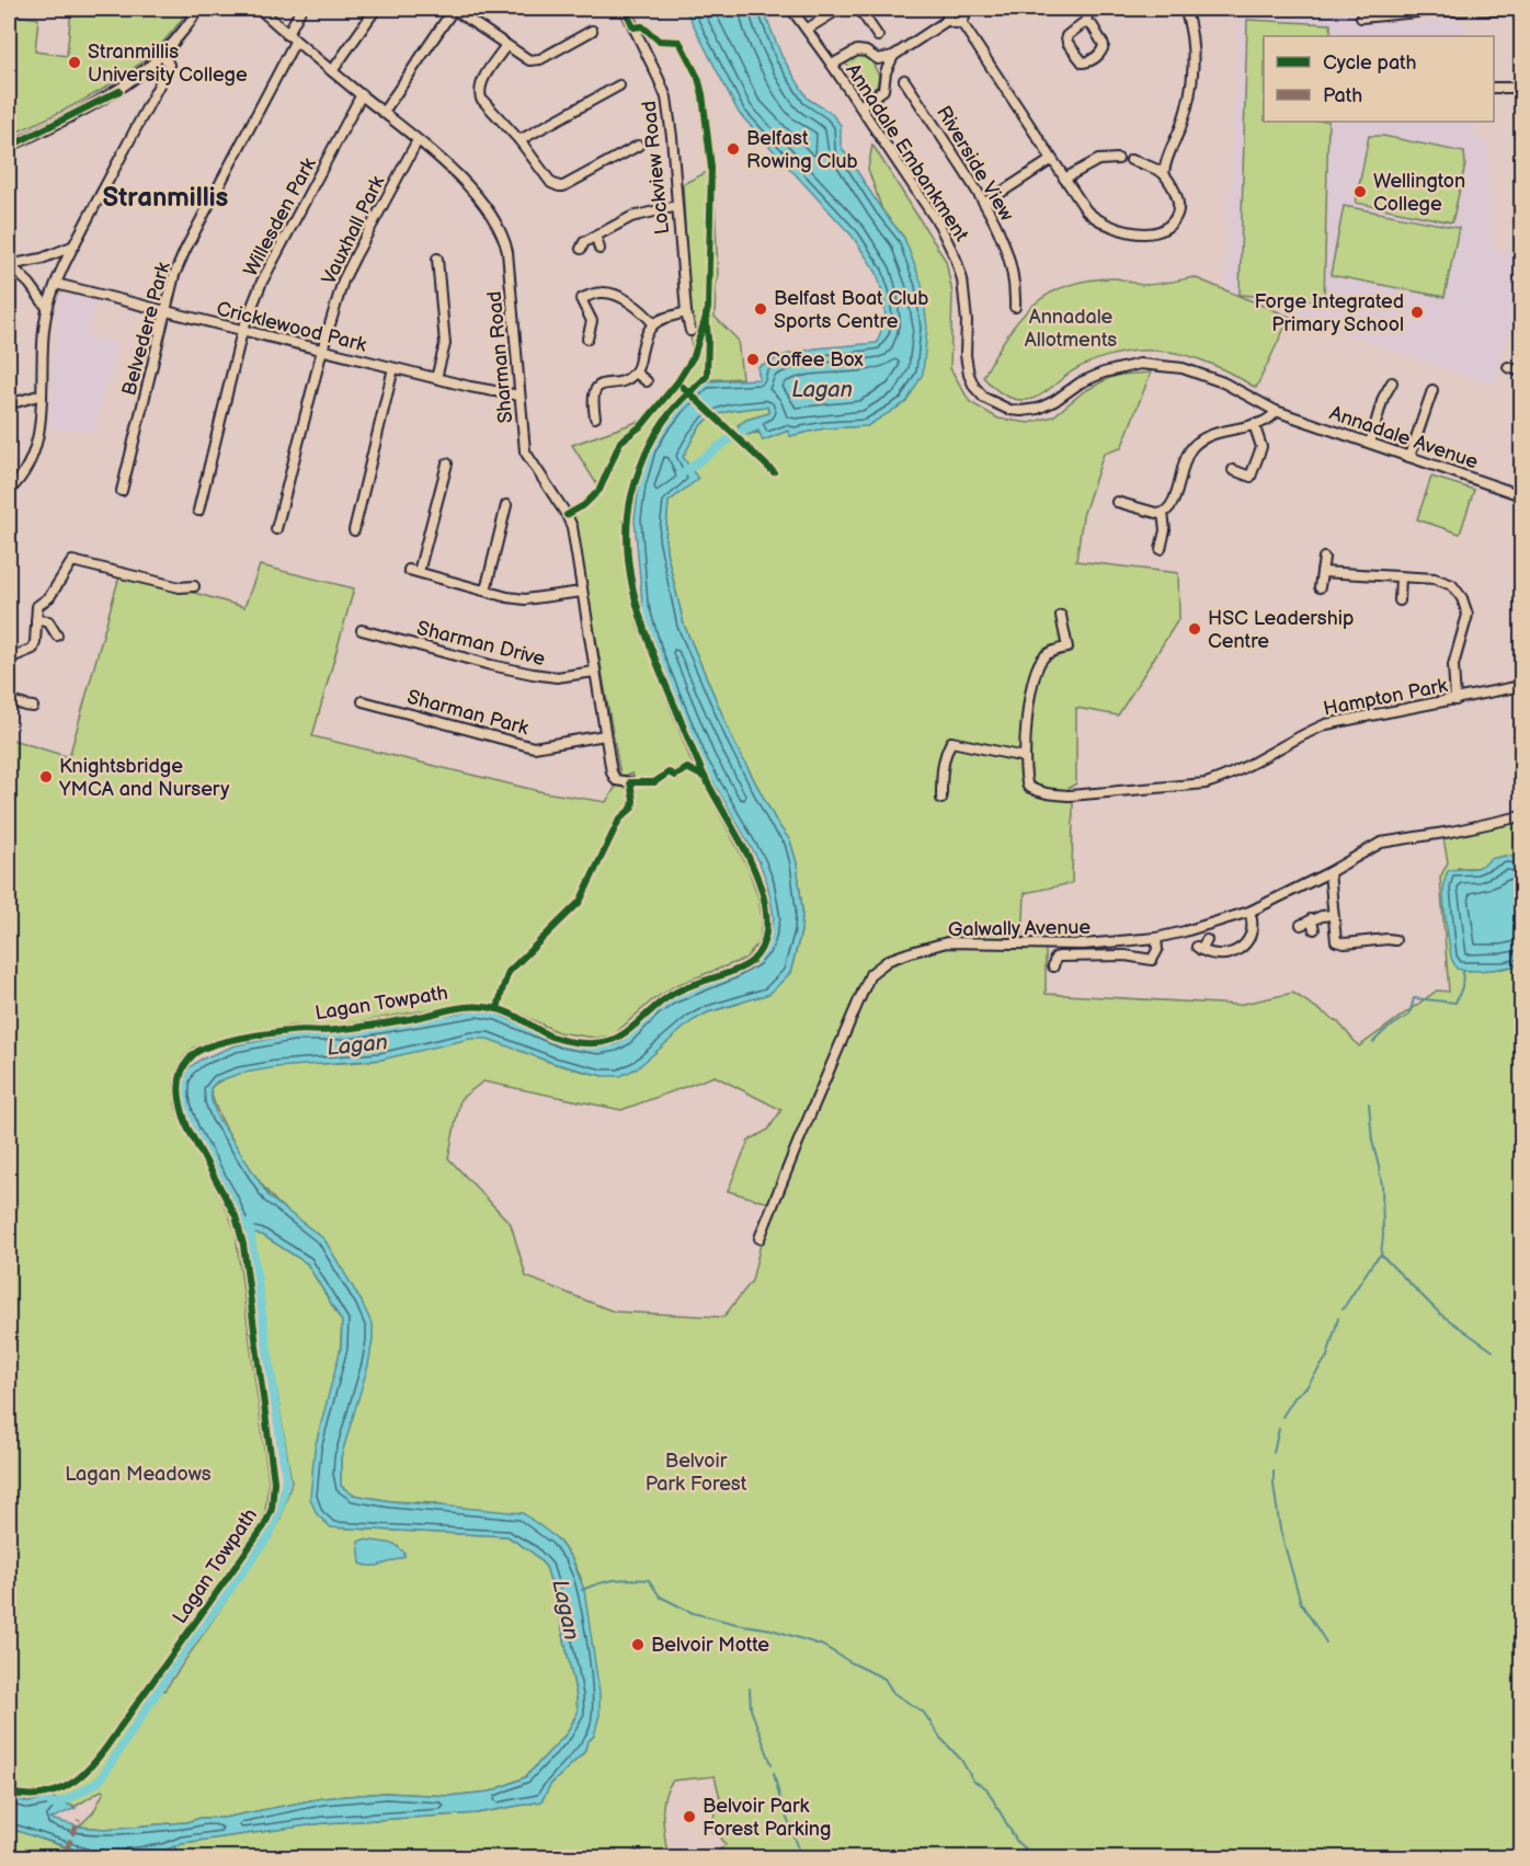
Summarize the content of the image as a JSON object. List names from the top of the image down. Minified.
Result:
{"streets":{"street":["Annadale Embankment","Riverside View","Lockview Road","Willesden Park","Vauxhall Park","Cricklewood Park","Belvedere Park","Sharman Road","Annadale Avenue","Sharman Drive","Hampton Park","Sharman Park","Galwally Avenue"],"cycle path":["Lagan Towpath"]},"crossings":[["Annadale Embankment","Annadale Avenue"],["Willesden Park","Cricklewood Park"],["Willesden Park","Sharman Road"],["Vauxhall Park","Cricklewood Park"],["Vauxhall Park","Sharman Road"],["Cricklewood Park","Belvedere Park"],["Cricklewood Park","Sharman Road"],["Belvedere Park","Sharman Road"],["Sharman Road","Sharman Drive"],["Sharman Road","Sharman Park"]],"districts":["Stranmillis"],"water":["Lagan"],"parks":["Annadale Allotments","Belvoir Park Forest","Lagan Meadows"],"places":["Stranmillis University College","Belfast Rowing Club","Wellington College","Belfast Boat Club Sports Centre","Forge Integrated Primary School","Coffee Box","HSC Leadership Centre","Knightsbridge YMCA and Nursery","Belvoir Motte","Belvoir Park Forest Parking"],"legend":["Cycle path","Path"]}
